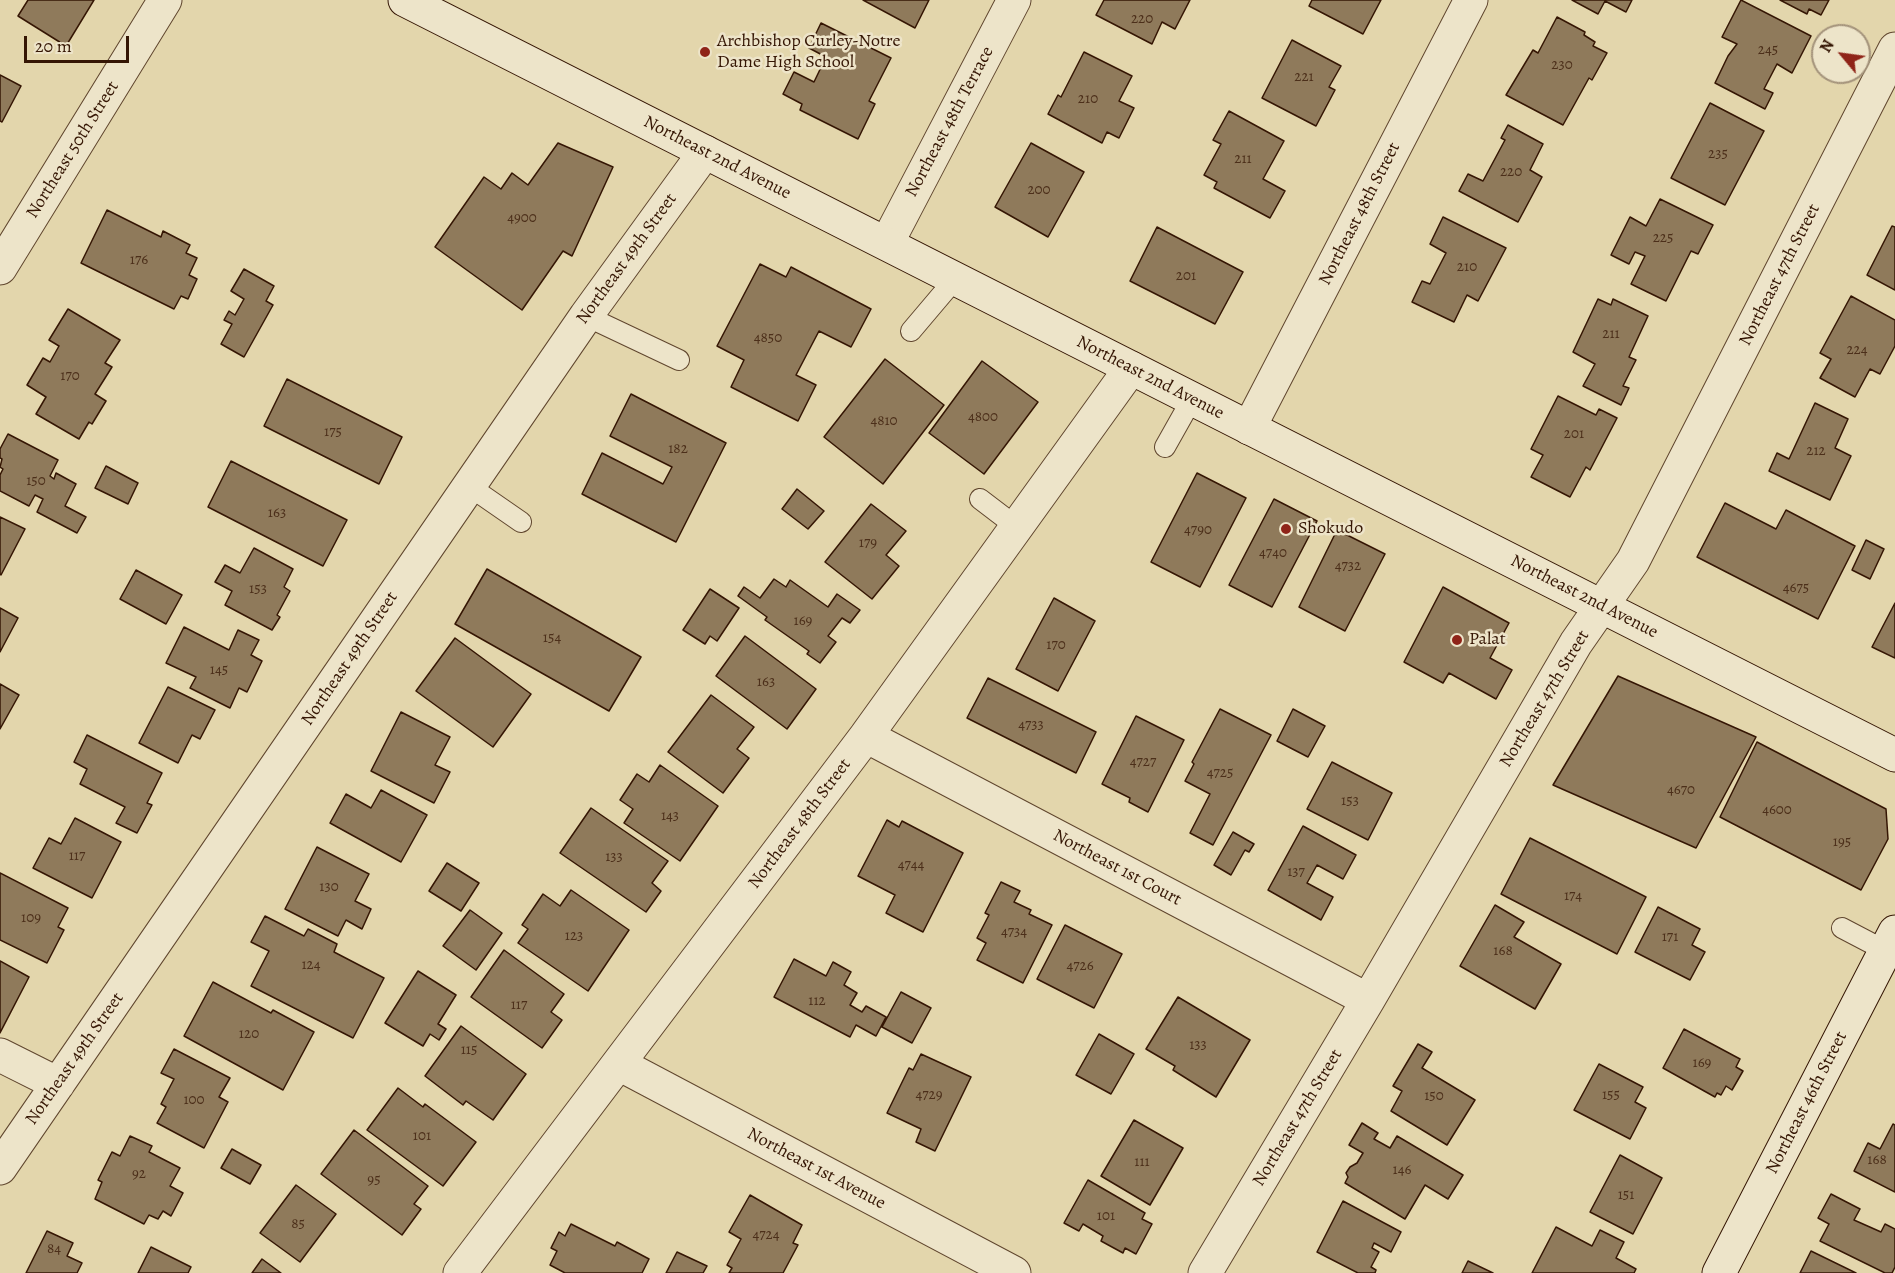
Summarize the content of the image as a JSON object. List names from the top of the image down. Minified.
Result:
{"streets":{"street":["Northeast 48th Terrace","Northeast 50th Street","Northeast 2nd Avenue","Northeast 48th Street","Northeast 49th Street","Northeast 47th Street","Northeast 1st Court","Northeast 46th Street","Northeast 1st Avenue"]},"crossings":[["Northeast 48th Terrace","Northeast 2nd Avenue"],["Northeast 2nd Avenue","Northeast 48th Street"],["Northeast 2nd Avenue","Northeast 49th Street"],["Northeast 2nd Avenue","Northeast 47th Street"],["Northeast 48th Street","Northeast 1st Court"],["Northeast 48th Street","Northeast 1st Avenue"],["Northeast 47th Street","Northeast 1st Court"]],"places":["Archbishop Curley-Notre Dame High School","Shokudo","Palat"],"house_numbers":["220","245","230","221","210","235","211","220","200","4900","225","176","210","201","211","4850","224","170","4800","4810","175","201","182","212","150","163","4790","179","4740","4732","4675","153","169","154","170","145","163","4733","4727","4725","4670","153","4600","143","195","117","133","4744","137","130","174","109","4734","123","171","168","124","4726","112","117","120","133","115","169","4729","155","150","100","101","168","111","146","92","95","151","101","85","4724","84"],"scale_bar":"20 m","north":"top left"}
